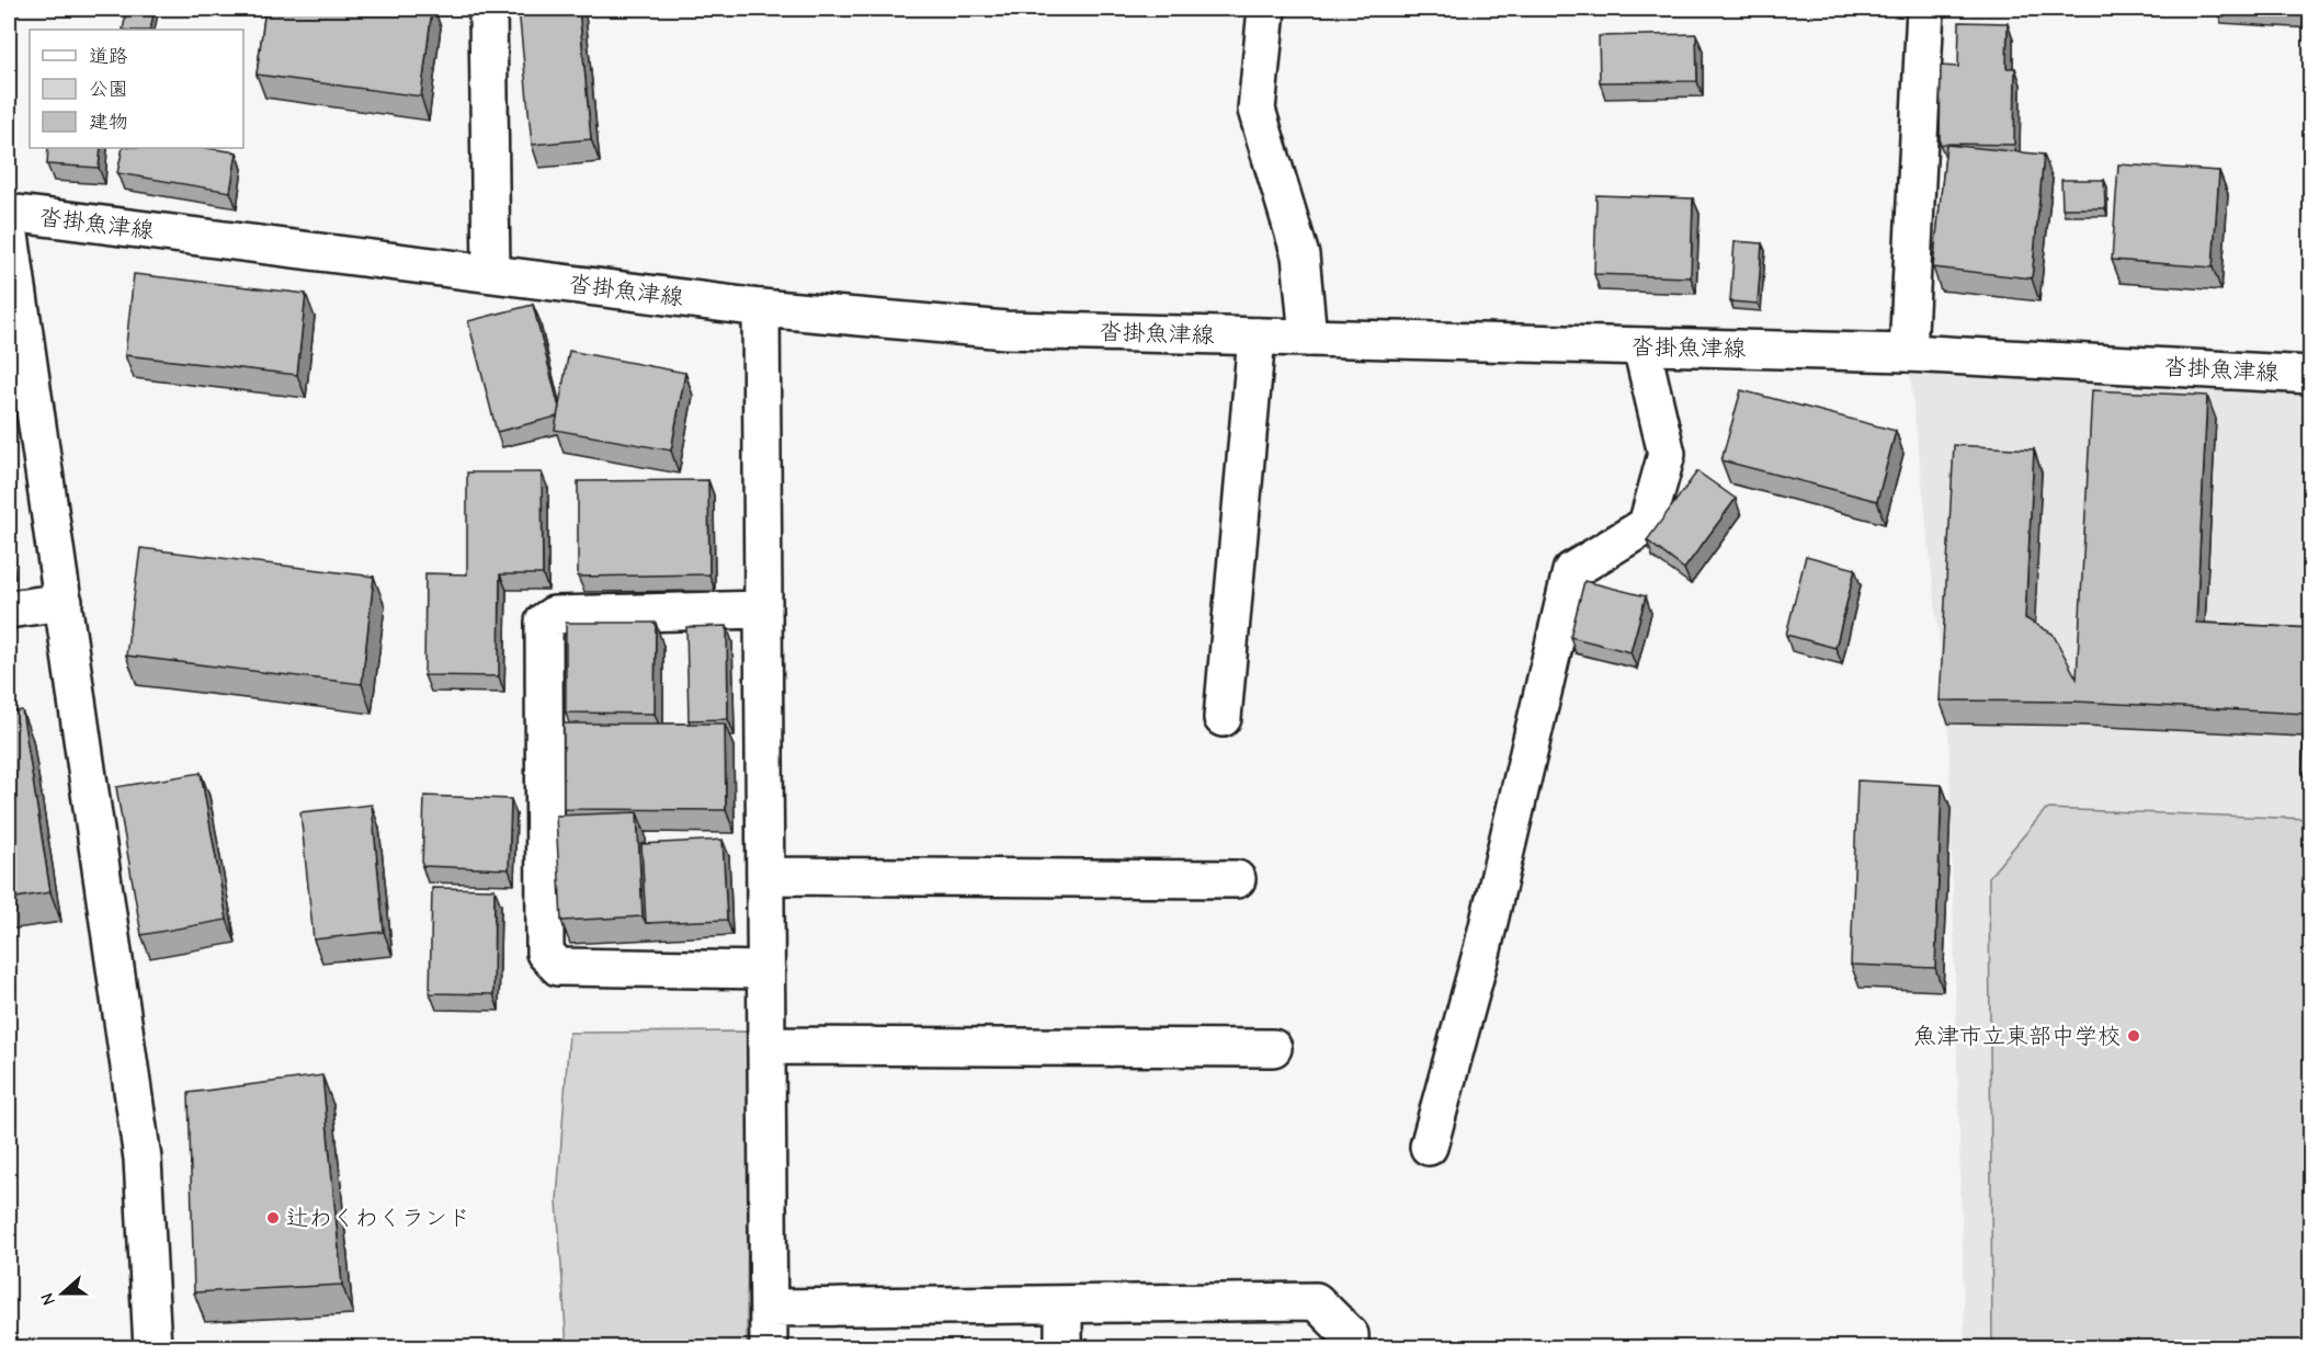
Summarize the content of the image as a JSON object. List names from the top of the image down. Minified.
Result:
{"streets":{"street":["沓掛魚津線"]},"places":["魚津市立東部中学校","辻わくわくランド"],"legend":["道路","公園","建物"],"north":"left"}
